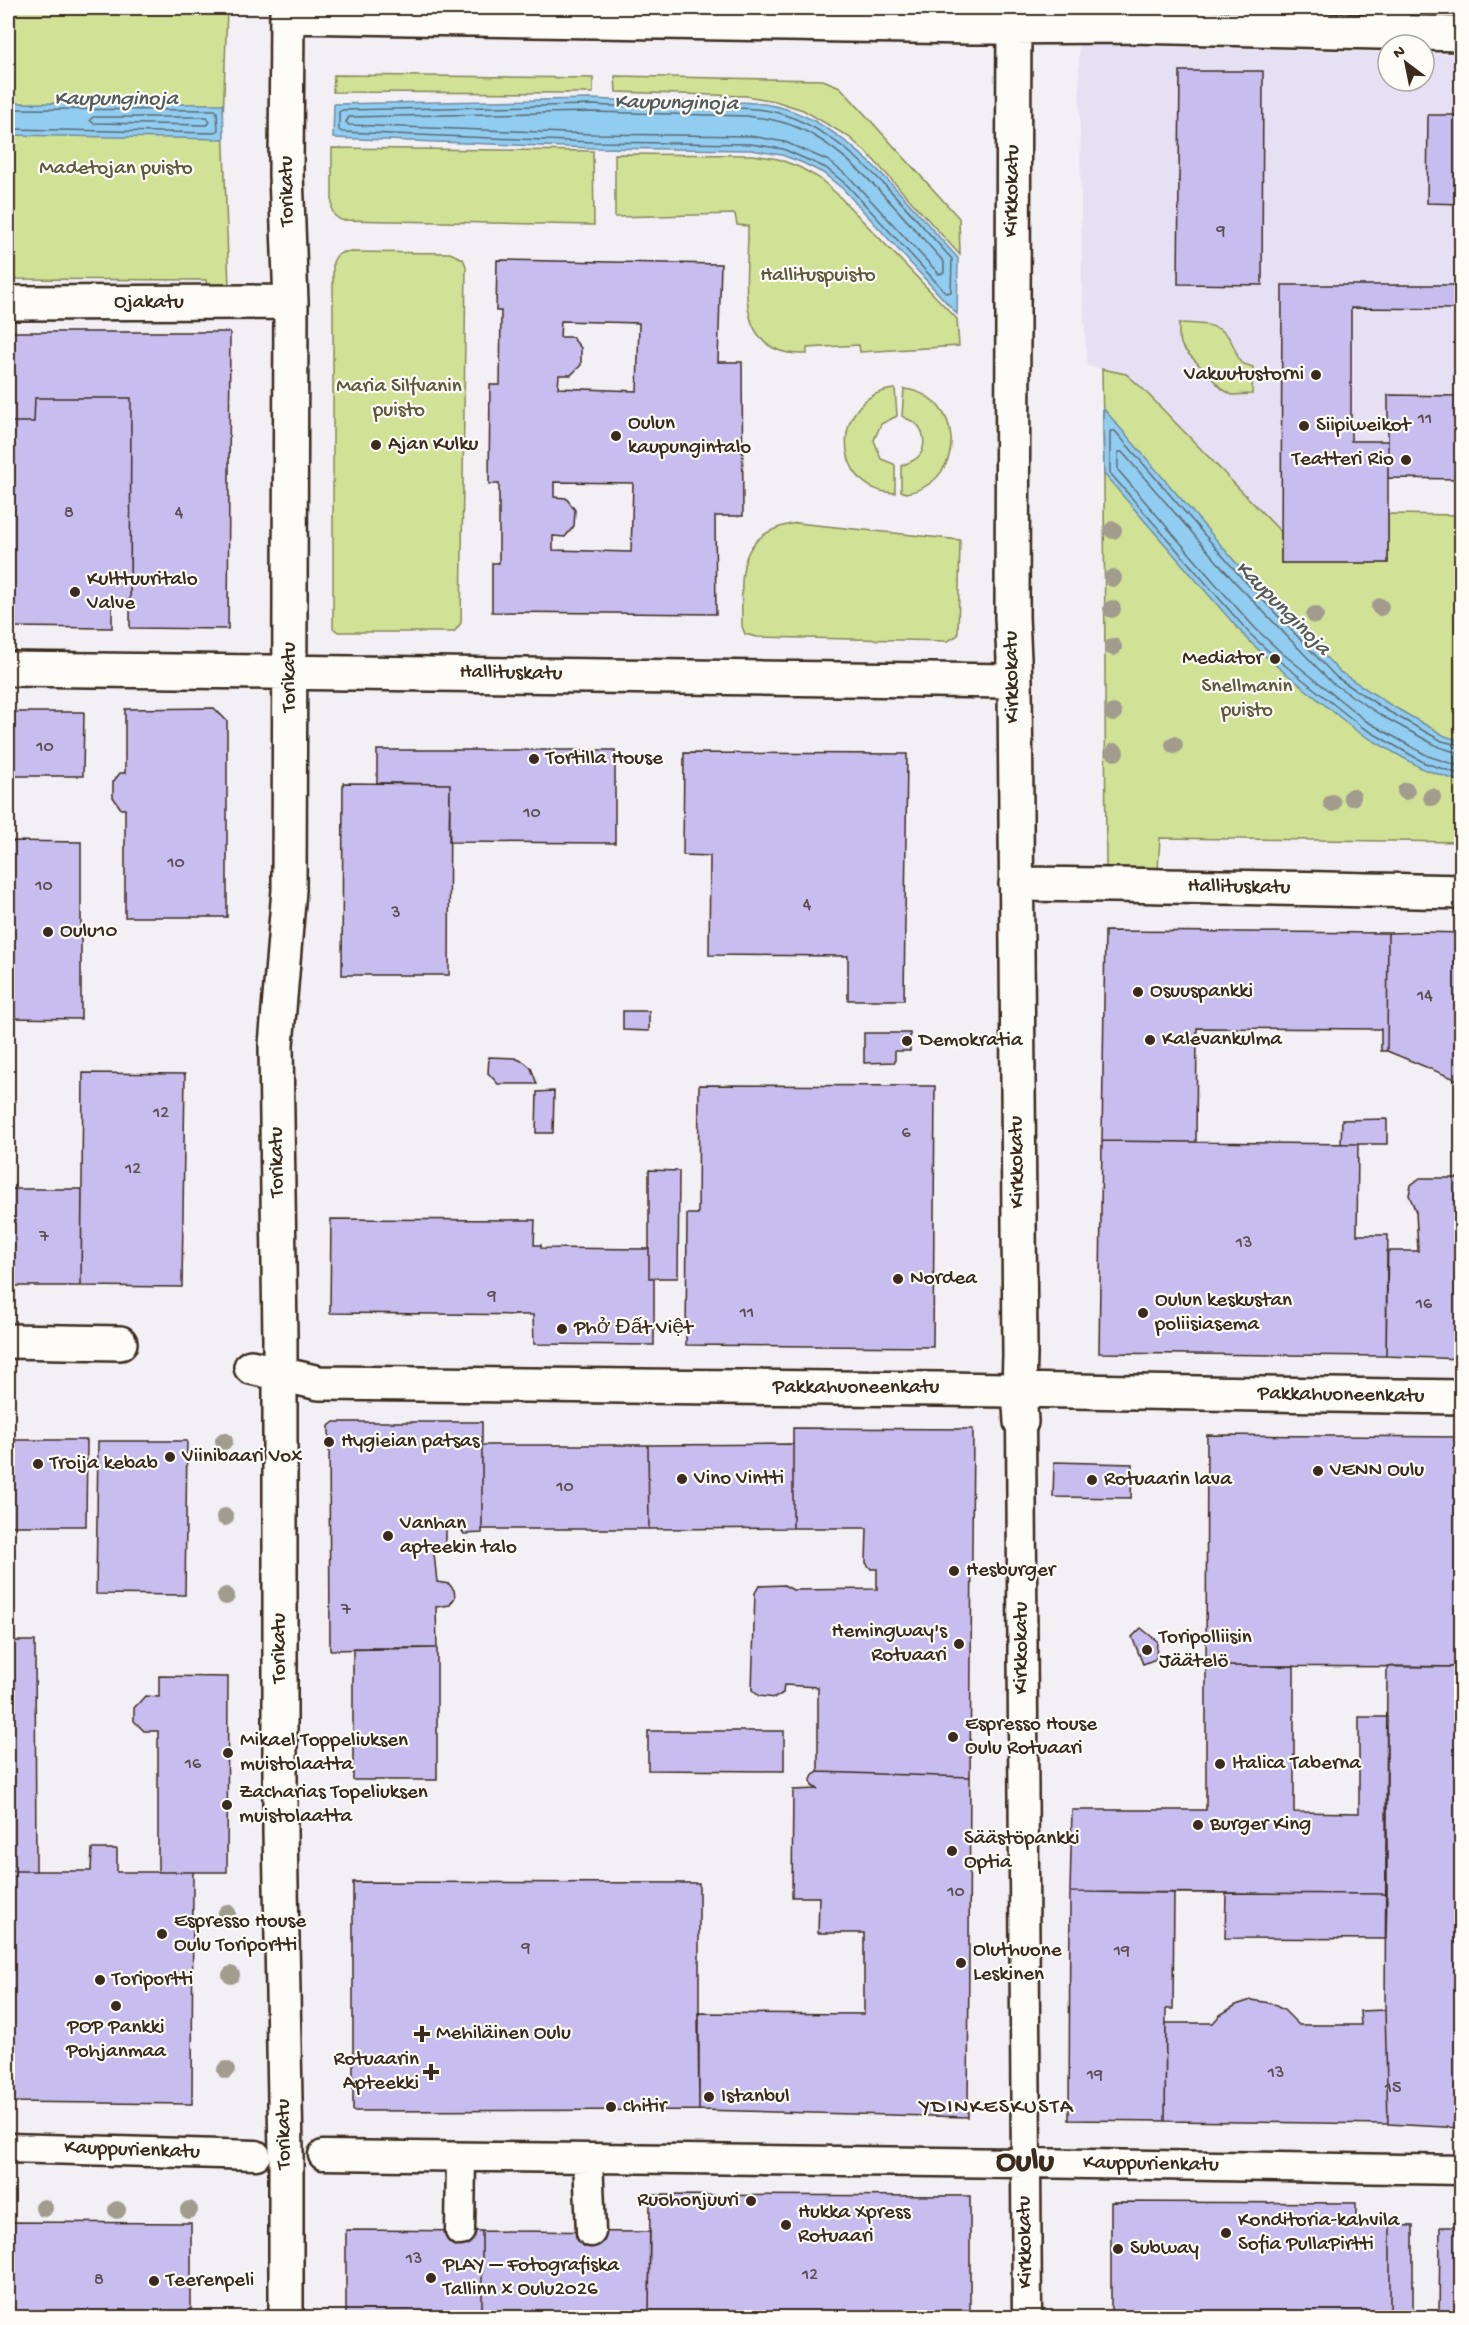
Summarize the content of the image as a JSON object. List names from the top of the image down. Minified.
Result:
{"streets":{"street":["Torikatu","Kirkkokatu","Ojakatu","Hallituskatu","Pakkahuoneenkatu","Kauppurienkatu"]},"crossings":[["Torikatu","Ojakatu"],["Torikatu","Hallituskatu"],["Torikatu","Pakkahuoneenkatu"],["Kirkkokatu","Hallituskatu"],["Kirkkokatu","Pakkahuoneenkatu"],["Kirkkokatu","Kauppurienkatu"]],"districts":["YDINKESKUSTA","Oulu"],"water":["Kaupunginoja"],"parks":["Madetojan puisto","Hallituspuisto","Maria Silfvanin puisto","Snellmanin puisto"],"places":{"other":["Vakuutustorni","Siipiweikot","Oulun kaupungintalo","Ajan Kulku","Teatteri Rio","Kulttuuritalo Valve","Mediator","Tortilla House","Oulu10","Osuuspankki","Kalevankulma","Demokratia","Nordea","Oulun keskustan poliisiasema","Phở Đất Việt","Hygieian patsas","Viinibaari Vox","Troija kebab","VENN Oulu","Vino Vintti","Rotuaarin lava","Vanhan apteekin talo","Hesburger","Hemingway's Rotuaari","Toripolliisin Jäätelö","Espresso House Oulu Rotuaari","Mikael Toppeliuksen muistolaatta","Italica Taberna","Zacharias Topeliuksen muistolaatta","Burger King","Säästöpankki Optia","Espresso House Oulu Toriportti","Oluthuone Leskinen","Toriportti","POP Pankki Pohjanmaa","Istanbul","chitir","Ruohonjuuri","Hukka Xpress Rotuaari","Konditoria-kahvila Sofia PullaPirtti","Subway","PLAY – Fotografiska Tallinn x Oulu2026","Teerenpeli"],"health":["Mehiläinen Oulu","Rotuaarin Apteekki"]},"house_numbers":["9","11","8","4","10","10","10","10","4","3","14","12","6","12","7","13","9","16","11","10","7","16","10","9","19","13","19","15","13","12","8"],"north":"top left"}
